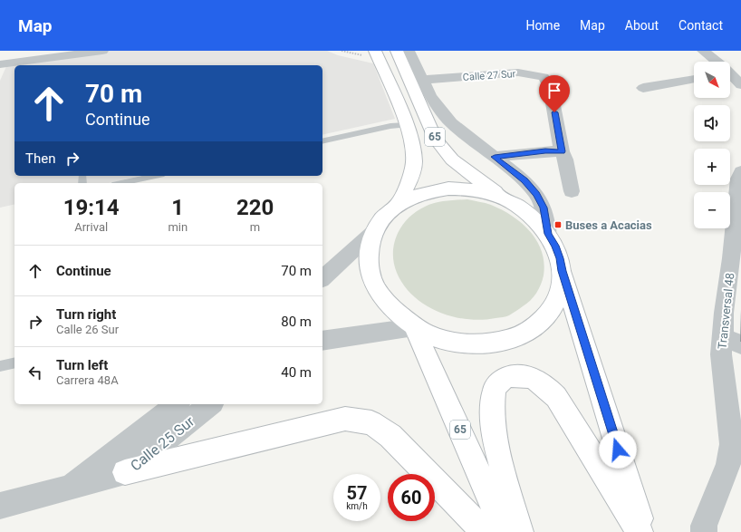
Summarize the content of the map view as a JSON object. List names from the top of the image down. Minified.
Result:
{"streets":{"main road":["65"],"street":["Calle 27 Sur","Transversal 48","Calle 25 Sur"]},"places":{"transit":["Buses a Acacias"]},"north":"bottom right","page":{"header":"Map","nav":["Home","Map","About","Contact"],"map_buttons":["+","−"],"turn":["70 m","Continue"],"then":"Then","eta":["19:14","Arrival","1","min","220","m"],"list":[{"name":"Continue","value":"70 m"},{"name":"Turn right","note":"Calle 26 Sur","value":"80 m"},{"name":"Turn left","note":"Carrera 48A","value":"40 m"}],"speed":"57 km/h","limit":"60"}}
